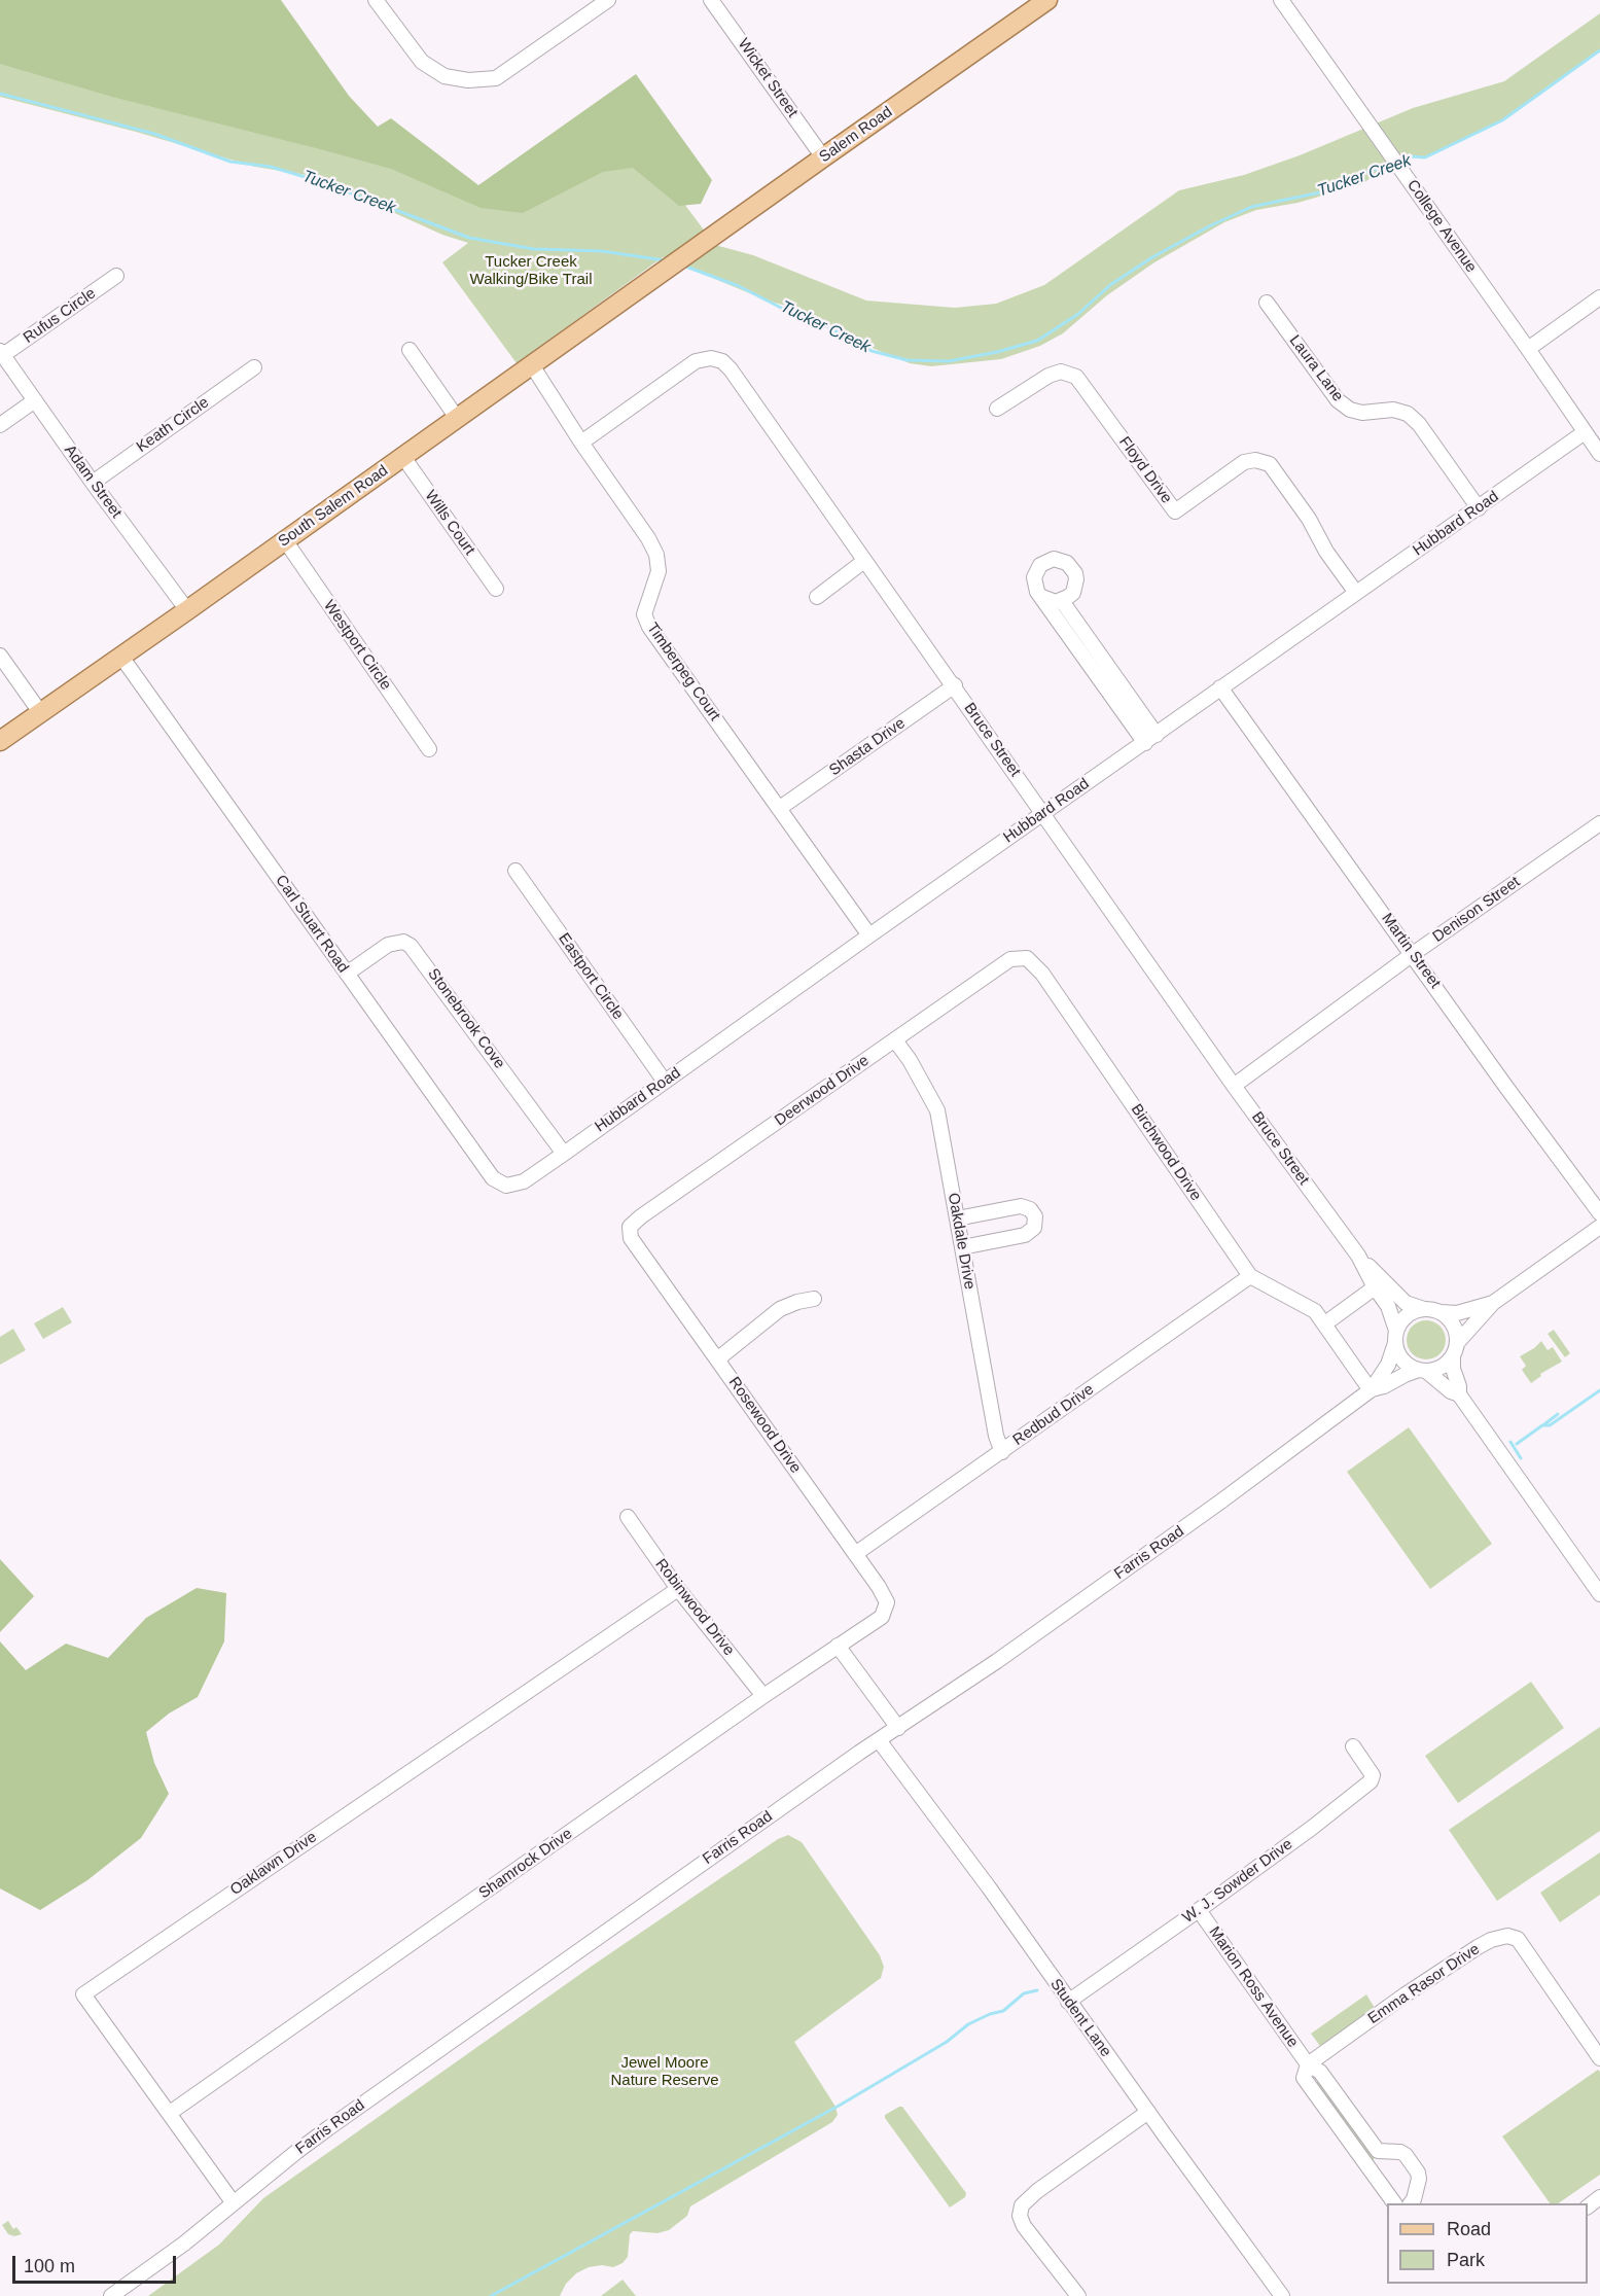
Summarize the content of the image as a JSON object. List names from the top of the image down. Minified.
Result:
{"streets":{"main road":["Salem Road","South Salem Road"],"street":["Wicket Street","College Avenue","Rufus Circle","Laura Lane","Keath Circle","Floyd Drive","Adam Street","Wills Court","Hubbard Road","Westport Circle","Timberpeg Court","Bruce Street","Shasta Drive","Denison Street","Carl Stuart Road","Martin Street","Eastport Circle","Stonebrook Cove","Deerwood Drive","Birchwood Drive","Oakdale Drive","Redbud Drive","Rosewood Drive","Farris Road","Robinwood Drive","Oaklawn Drive","Shamrock Drive","W. J. Sowder Drive","Emma Rasor Drive","Marion Ross Avenue","Student Lane"]},"crossings":[["Wicket Street","Salem Road"],["Salem Road","South Salem Road"],["College Avenue","Hubbard Road"],["Rufus Circle","Adam Street"],["Laura Lane","Hubbard Road"],["Keath Circle","Adam Street"],["Floyd Drive","Hubbard Road"],["Adam Street","South Salem Road"],["South Salem Road","Wills Court"],["South Salem Road","Westport Circle"],["South Salem Road","Timberpeg Court"],["South Salem Road","Carl Stuart Road"],["Hubbard Road","Timberpeg Court"],["Hubbard Road","Bruce Street"],["Hubbard Road","Carl Stuart Road"],["Hubbard Road","Martin Street"],["Hubbard Road","Eastport Circle"],["Hubbard Road","Stonebrook Cove"],["Timberpeg Court","Bruce Street"],["Timberpeg Court","Shasta Drive"],["Bruce Street","Shasta Drive"],["Bruce Street","Denison Street"],["Bruce Street","Farris Road"],["Denison Street","Martin Street"],["Carl Stuart Road","Stonebrook Cove"],["Deerwood Drive","Birchwood Drive"],["Deerwood Drive","Oakdale Drive"],["Deerwood Drive","Rosewood Drive"],["Birchwood Drive","Redbud Drive"],["Birchwood Drive","Farris Road"],["Oakdale Drive","Redbud Drive"],["Redbud Drive","Rosewood Drive"],["Rosewood Drive","Shamrock Drive"],["Farris Road","Oaklawn Drive"],["Farris Road","Student Lane"],["Robinwood Drive","Oaklawn Drive"],["Robinwood Drive","Shamrock Drive"],["Oaklawn Drive","Shamrock Drive"],["W. J. Sowder Drive","Marion Ross Avenue"],["W. J. Sowder Drive","Student Lane"],["Emma Rasor Drive","Marion Ross Avenue"]],"water":["Tucker Creek"],"parks":["Tucker Creek Walking/Bike Trail","Jewel Moore Nature Reserve"],"legend":["Road","Park"],"scale_bar":"100 m"}
